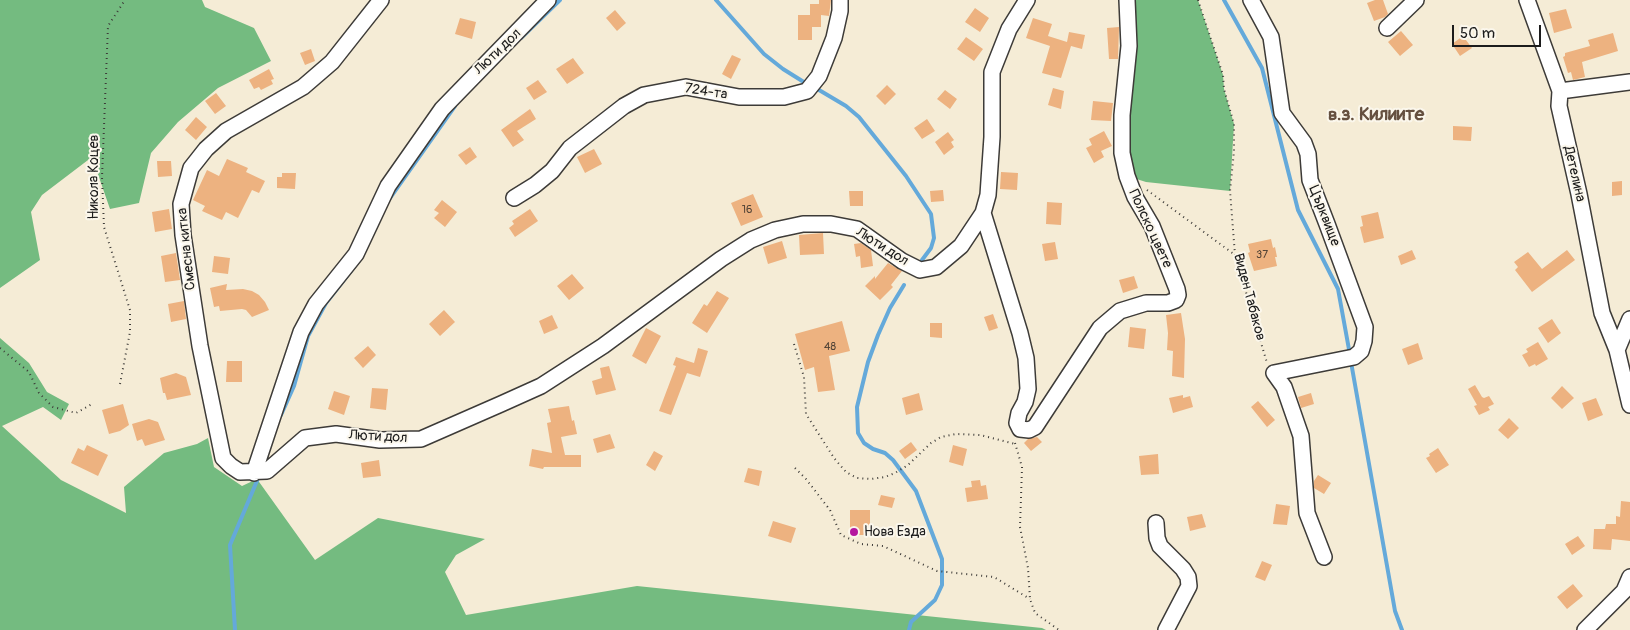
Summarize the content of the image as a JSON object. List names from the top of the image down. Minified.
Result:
{"streets":{"street":["Люти дол","724-та","Детелина","Църквище","Полско цвете","Смесна китка"],"path":["Никола Коцев","Виден Табаков"]},"crossings":[["Люти дол","Смесна китка"],["Църквище","Виден Табаков"]],"districts":["в.з. Килиите"],"places":["Нова Езда"],"house_numbers":["16","37","48"],"scale_bar":"50 m"}
